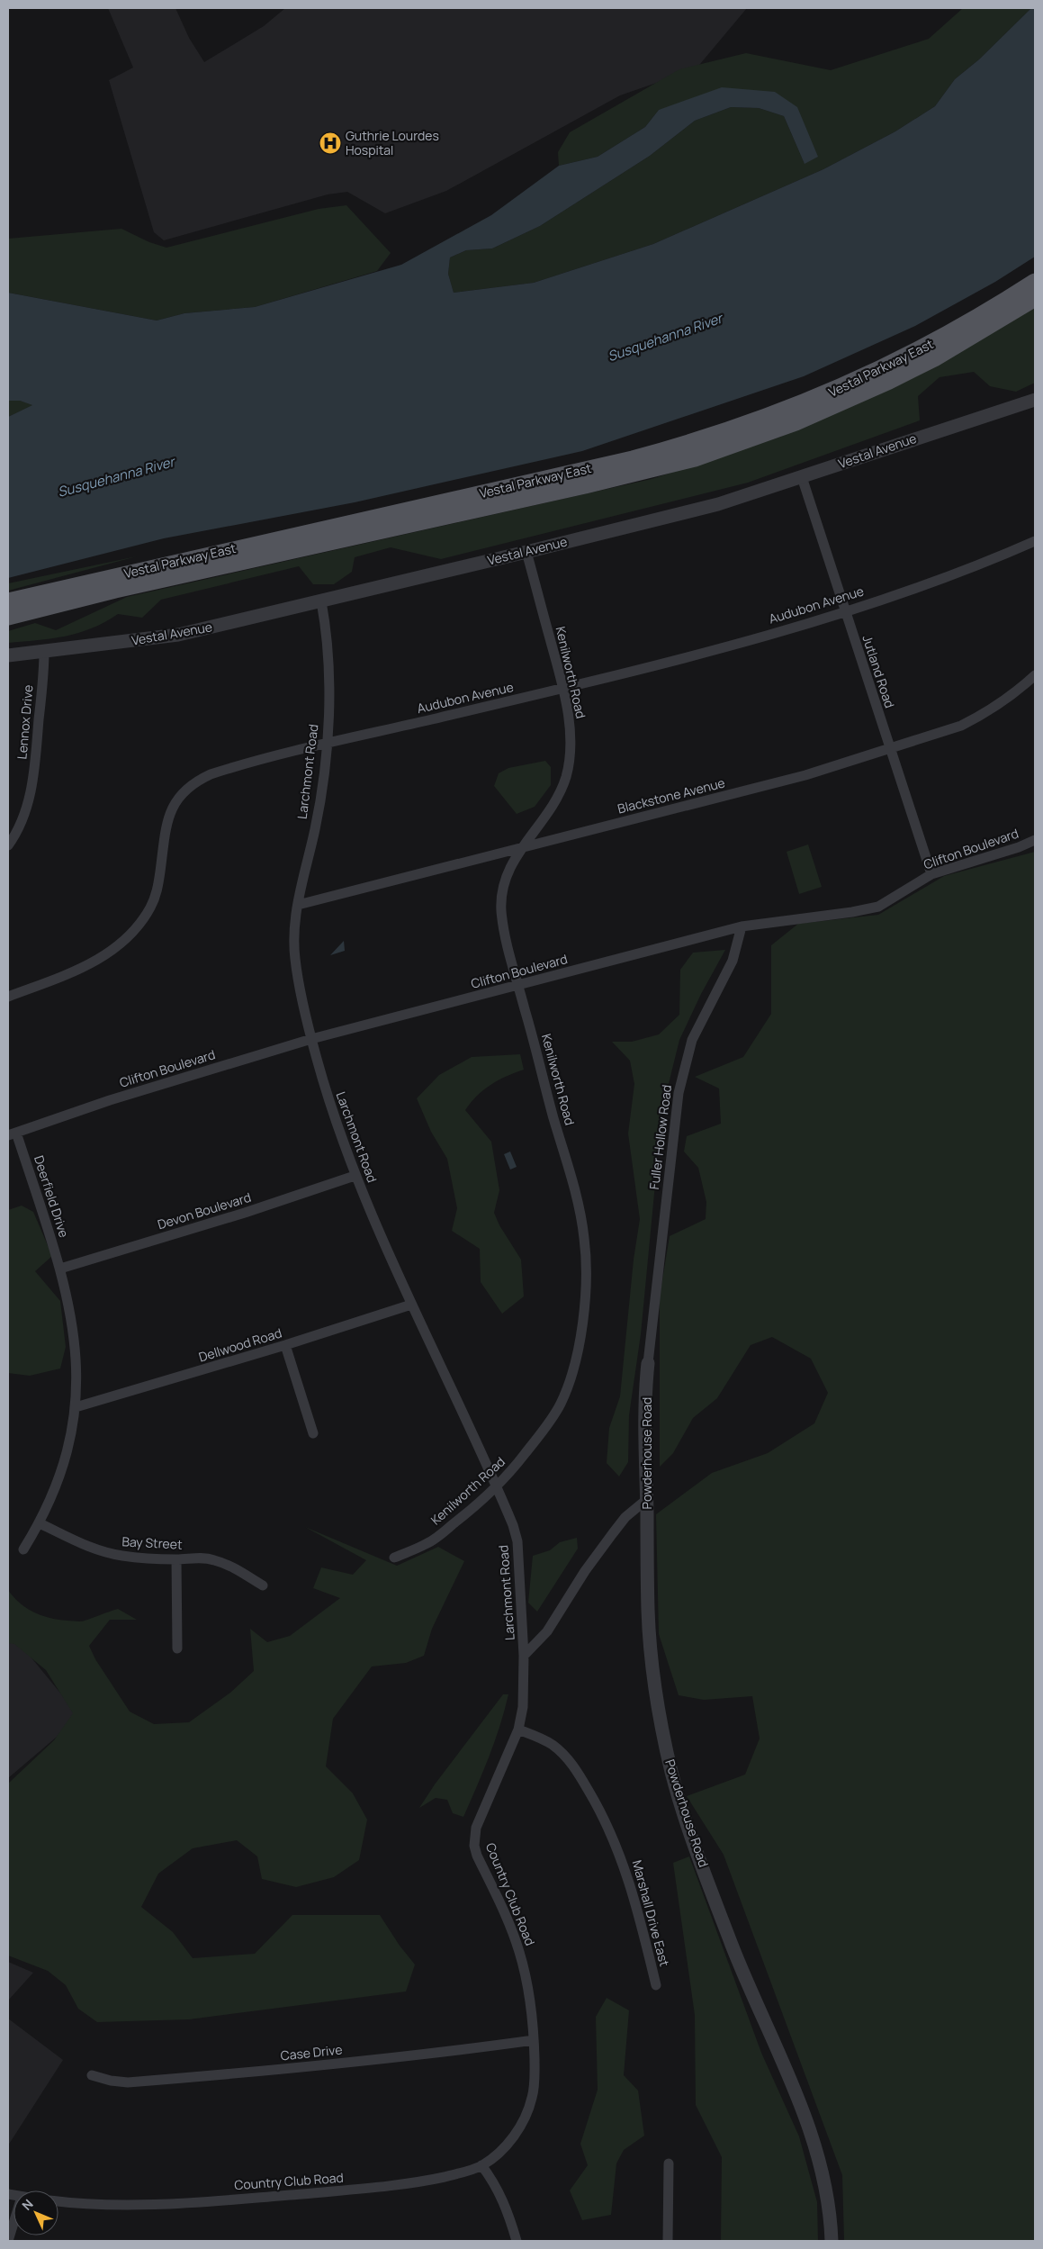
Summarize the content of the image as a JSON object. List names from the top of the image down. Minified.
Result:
{"streets":{"main road":["Vestal Parkway East"],"street":["Vestal Avenue","Audubon Avenue","Jutland Road","Kenilworth Road","Lennox Drive","Larchmont Road","Blackstone Avenue","Clifton Boulevard","Fuller Hollow Road","Deerfield Drive","Devon Boulevard","Dellwood Road","Powderhouse Road","Bay Street","Country Club Road","Marshall Drive East","Case Drive"]},"crossings":[["Vestal Avenue","Jutland Road"],["Vestal Avenue","Kenilworth Road"],["Vestal Avenue","Lennox Drive"],["Vestal Avenue","Larchmont Road"],["Audubon Avenue","Jutland Road"],["Audubon Avenue","Kenilworth Road"],["Audubon Avenue","Larchmont Road"],["Jutland Road","Blackstone Avenue"],["Jutland Road","Clifton Boulevard"],["Kenilworth Road","Larchmont Road"],["Kenilworth Road","Blackstone Avenue"],["Kenilworth Road","Clifton Boulevard"],["Larchmont Road","Blackstone Avenue"],["Larchmont Road","Clifton Boulevard"],["Larchmont Road","Devon Boulevard"],["Larchmont Road","Dellwood Road"],["Larchmont Road","Country Club Road"],["Clifton Boulevard","Fuller Hollow Road"],["Clifton Boulevard","Deerfield Drive"],["Fuller Hollow Road","Powderhouse Road"],["Deerfield Drive","Devon Boulevard"],["Deerfield Drive","Dellwood Road"],["Deerfield Drive","Bay Street"],["Country Club Road","Marshall Drive East"],["Country Club Road","Case Drive"]],"water":["Susquehanna River"],"places":{"hospital":["Guthrie Lourdes Hospital"]},"north":"top left"}
